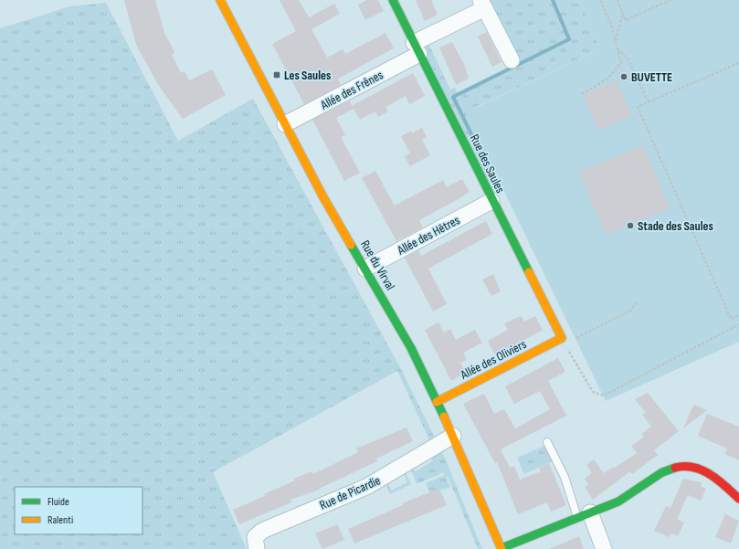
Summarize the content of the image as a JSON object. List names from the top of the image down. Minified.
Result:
{"streets":{"street":["Allée des Frênes","Rue des Saules","Allée des Hêtres","Rue du Virval","Allée des Oliviers","Rue de Picardie"]},"crossings":[["Allée des Frênes","Rue des Saules"],["Allée des Frênes","Rue du Virval"],["Rue des Saules","Allée des Hêtres"],["Rue des Saules","Allée des Oliviers"],["Allée des Hêtres","Rue du Virval"],["Rue du Virval","Allée des Oliviers"],["Rue du Virval","Rue de Picardie"]],"places":{"transit":["Les Saules"],"other":["BUVETTE","Stade des Saules"]},"legend":["Fluide","Ralenti"]}
